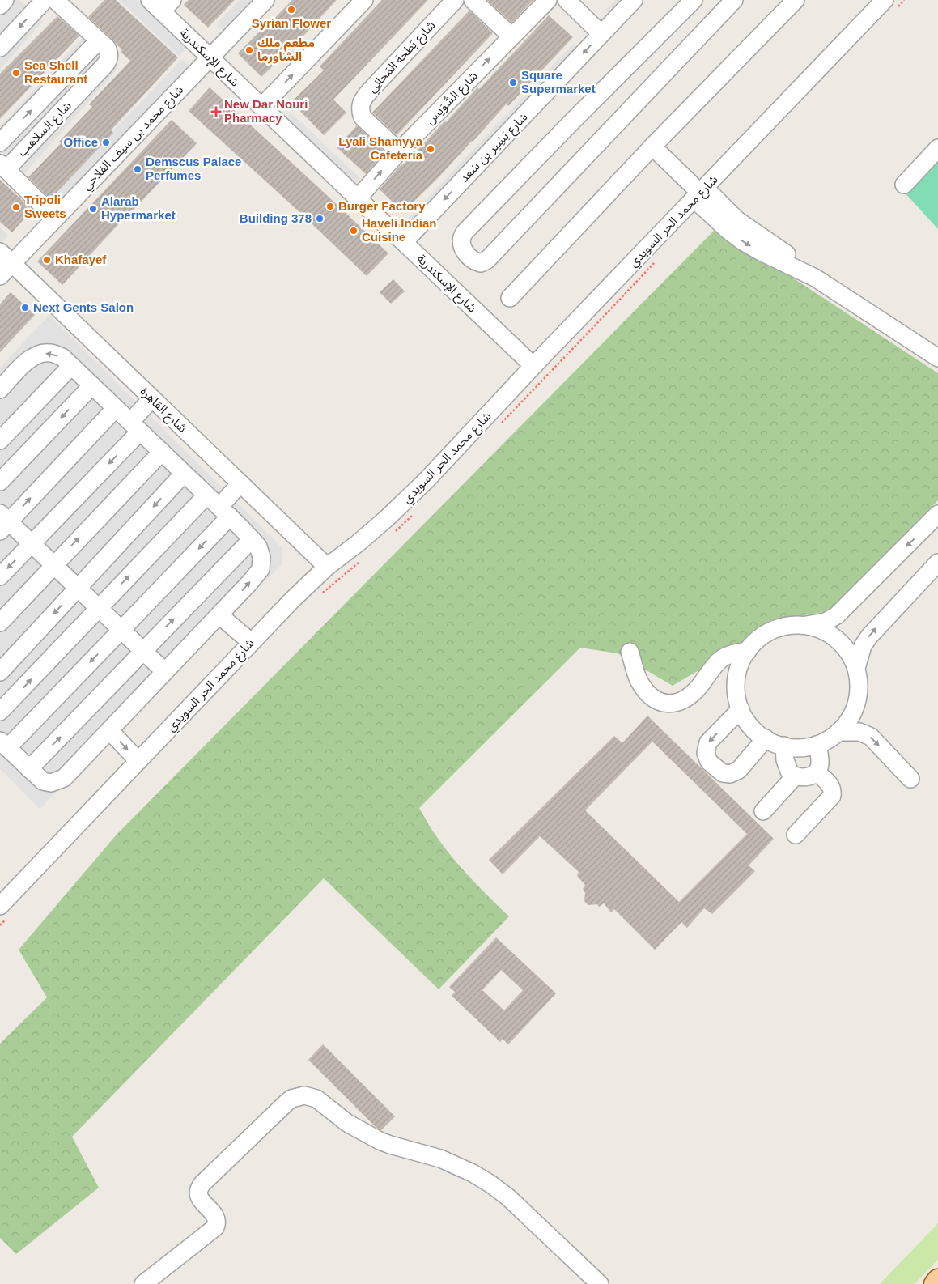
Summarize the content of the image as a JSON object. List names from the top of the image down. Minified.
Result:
{"streets":{"street":["شارع بَطحة المَحانِي","شارع الإسكندرية","شارع السُّوَيس","شارع السلاهب","شارع محمد بن سيف الفلاحي","شارع بَشِير بن سَعد","شارع محمد الحر السويدي","شارع القاهِرة"]},"crossings":[["شارع بَطحة المَحانِي","شارع السُّوَيس"],["شارع الإسكندرية","شارع السُّوَيس"],["شارع الإسكندرية","شارع محمد بن سيف الفلاحي"],["شارع الإسكندرية","شارع بَشِير بن سَعد"],["شارع الإسكندرية","شارع محمد الحر السويدي"],["شارع محمد بن سيف الفلاحي","شارع القاهِرة"],["شارع محمد الحر السويدي","شارع القاهِرة"]],"places":{"other":["Syrian Flower","مطعم ملك الشاورما","Sea Shell Restaurant","Square Supermarket","Office","Lyali Shamyya Cafeteria","Demscus Palace Perfumes","Burger Factory","Tripoli Sweets","Alarab Hypermarket","Building 378","Haveli Indian Cuisine","Khafayef","Next Gents Salon"],"health":["New Dar Nouri Pharmacy"]}}
